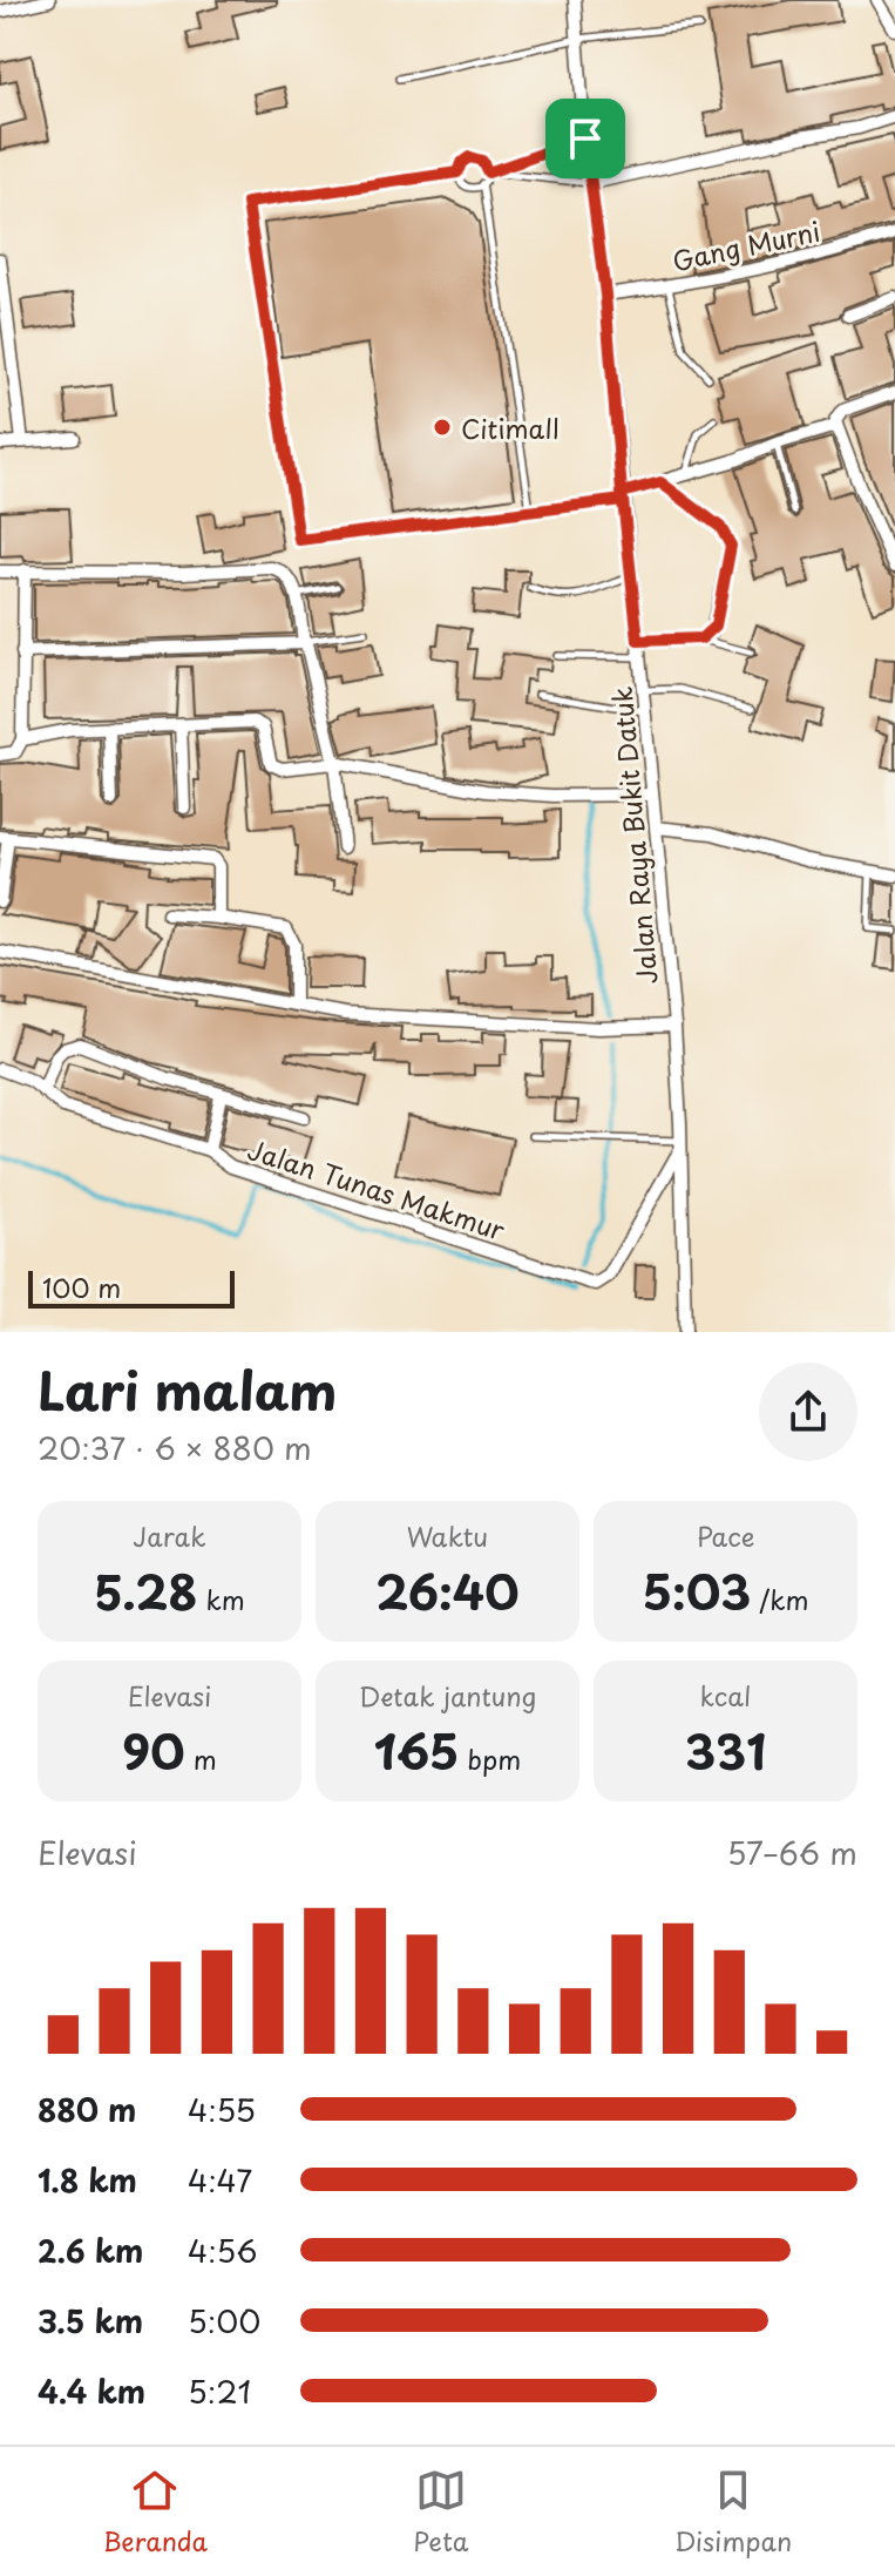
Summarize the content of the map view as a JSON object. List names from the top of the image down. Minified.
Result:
{"streets":{"street":["Gang Murni","Jalan Raya Bukit Datuk","Jalan Tunas Makmur"]},"crossings":[["Gang Murni","Jalan Raya Bukit Datuk"],["Jalan Raya Bukit Datuk","Jalan Tunas Makmur"]],"places":["Citimall"],"scale_bar":"100 m","page":{"scale":"100 m","heading":["Lari malam","20:37 · 6 × 880 m"],"stats":[["Jarak","5.28 km"],["Waktu","26:40"],["Pace","5:03 /km"],["Elevasi","90 m"],["Detak jantung","165 bpm"],["kcal","331"]],"chart":["Elevasi","57–66 m"],"list":[{"name":"880 m","note":"4:55"},{"name":"1.8 km","note":"4:47"},{"name":"2.6 km","note":"4:56"},{"name":"3.5 km","note":"5:00"},{"name":"4.4 km","note":"5:21"}],"tabs":["Beranda","Peta","Disimpan"]}}
